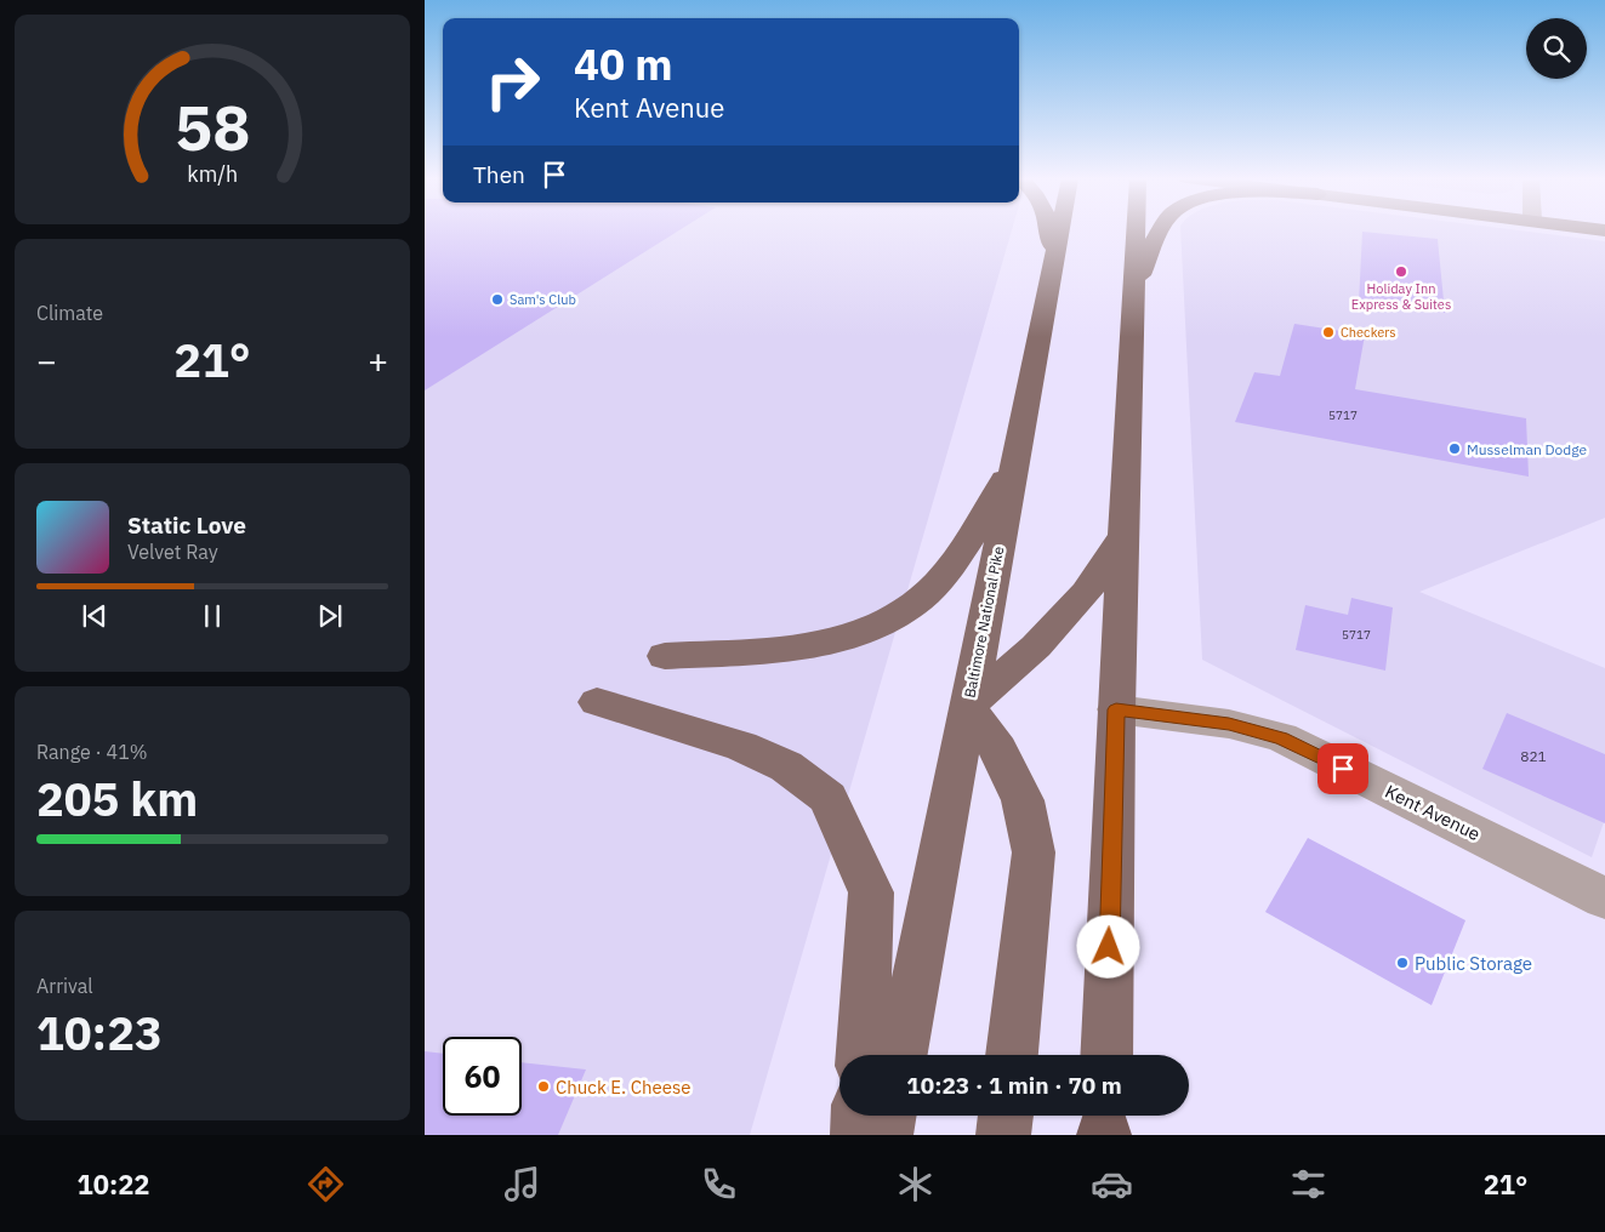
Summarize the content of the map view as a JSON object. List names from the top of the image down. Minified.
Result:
{"streets":{"main road":["Baltimore National Pike"],"street":["Kent Avenue"]},"places":["Holiday Inn Express & Suites","Sam's Club","Checkers","Musselman Dodge","Public Storage","Chuck E. Cheese"],"house_numbers":["5717","5717","821"],"page":{"turn":["40 m","Kent Avenue"],"then":"Then","tile":["Climate",["Range · 41%","205 km"],["Arrival","10:23"]],"heat":["−","21°","+"],"song":["Static Love","Velvet Ray"],"limit":"60","trip":"10:23 · 1 min · 70 m","tabs":["10:22","21°"],"gauge":["58","km/h"]}}
